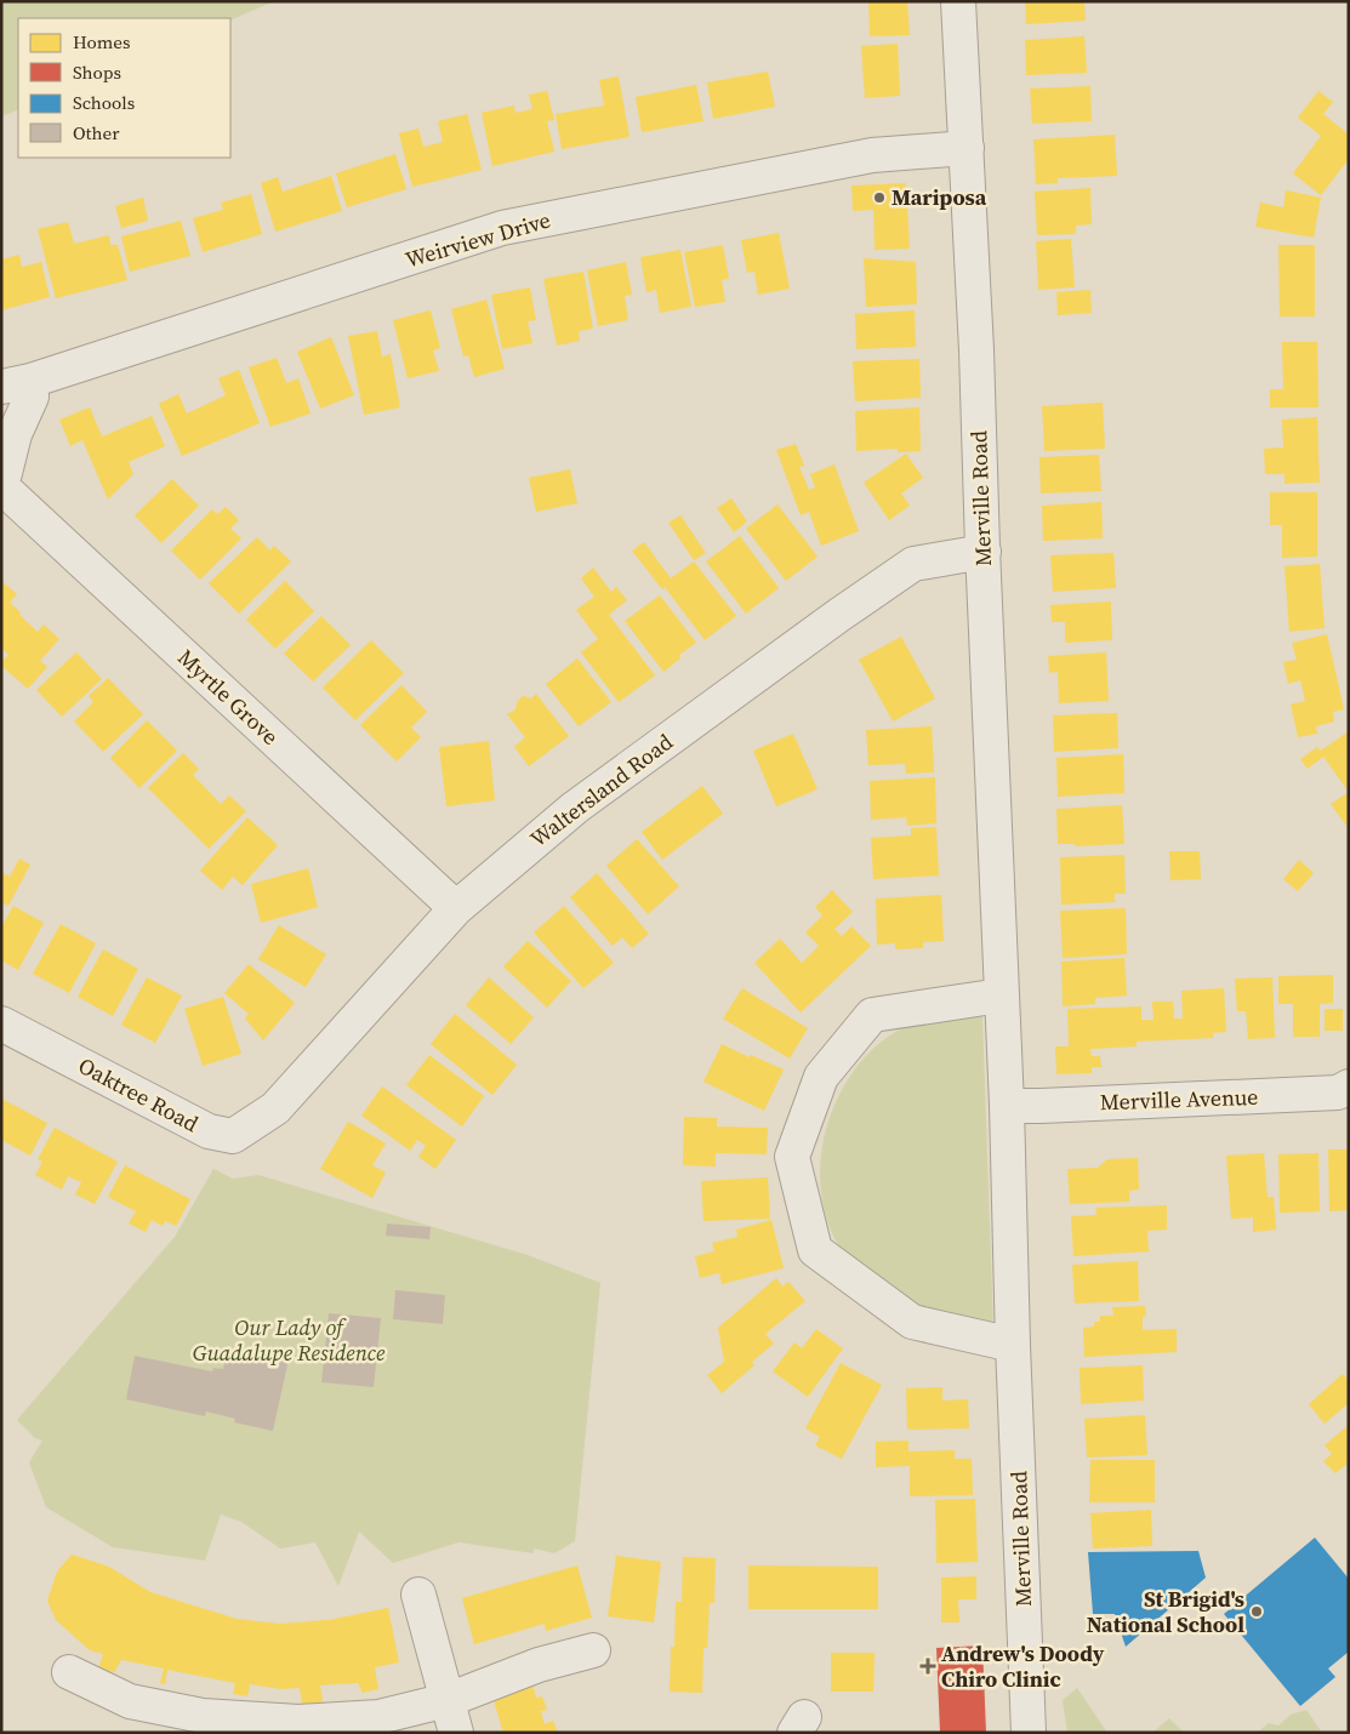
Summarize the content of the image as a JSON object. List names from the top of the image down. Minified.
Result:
{"streets":{"street":["Weirview Drive","Merville Road","Myrtle Grove","Waltersland Road","Oaktree Road","Merville Avenue"]},"crossings":[["Weirview Drive","Merville Road"],["Merville Road","Waltersland Road"],["Merville Road","Merville Avenue"],["Myrtle Grove","Waltersland Road"],["Waltersland Road","Oaktree Road"]],"parks":["Our Lady of Guadalupe Residence"],"places":{"other":["Mariposa","St Brigid's National School"],"health":["Andrew's Doody Chiro Clinic"]},"legend":["Homes","Shops","Schools","Other"]}
